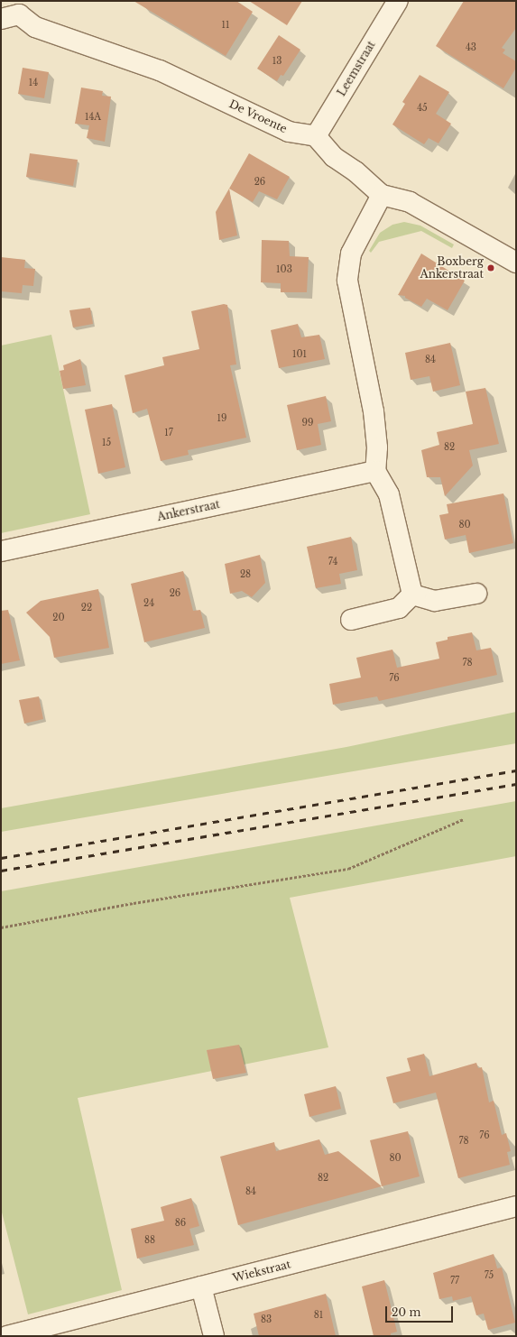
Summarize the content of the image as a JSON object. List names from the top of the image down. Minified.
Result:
{"streets":{"street":["Leemstraat","De Vroente","Ankerstraat","Wiekstraat"]},"crossings":[["Leemstraat","De Vroente"]],"places":["Boxberg Ankerstraat"],"house_numbers":["11","43","13","14","45","14A","26","103","101","84","19","99","17","15","82","80","74","28","26","24","22","20","78","76","76","78","80","82","84","86","88","75","77","81","83"],"scale_bar":"20 m"}
